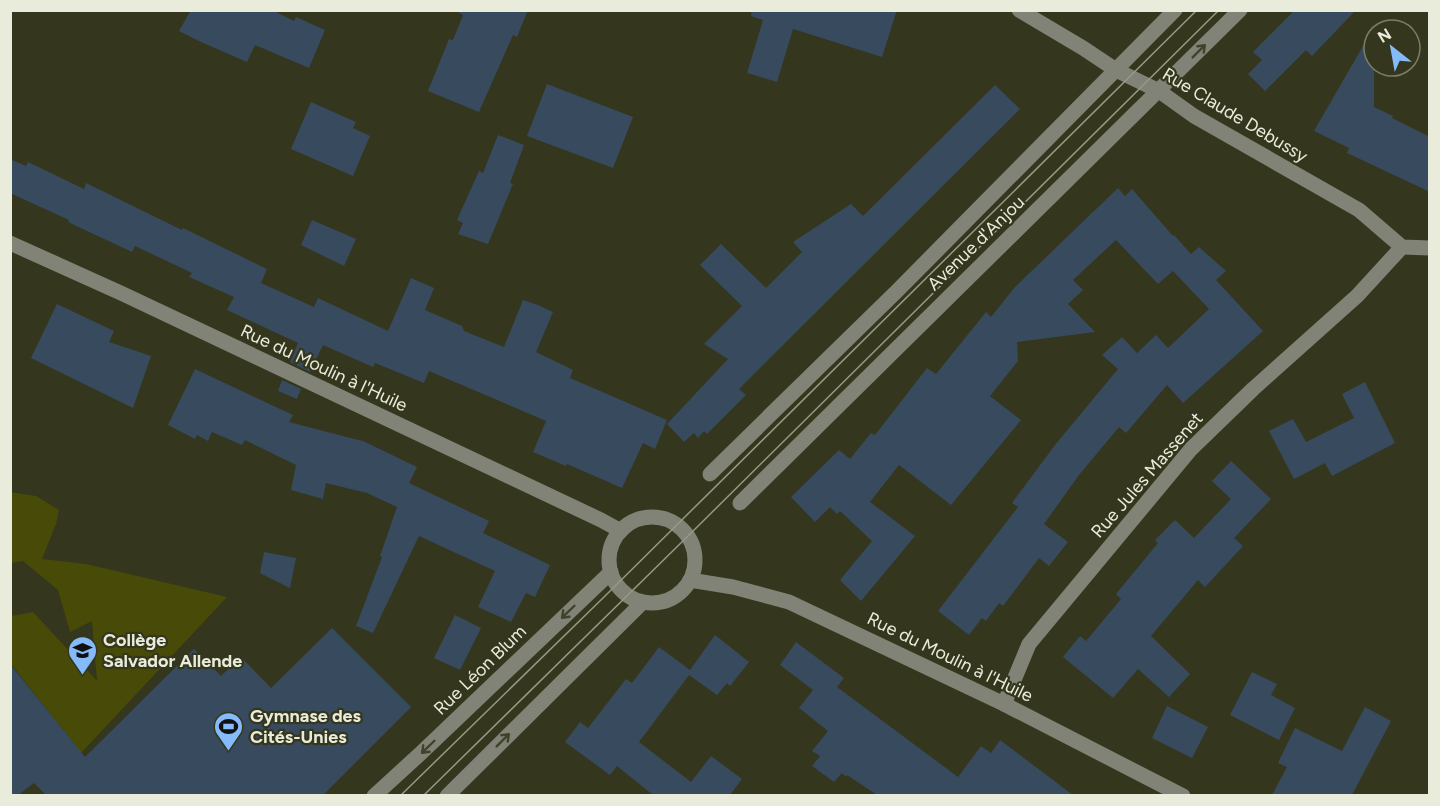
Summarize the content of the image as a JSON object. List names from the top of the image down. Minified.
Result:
{"streets":{"street":["Rue Claude Debussy","Avenue d'Anjou","Rue du Moulin à l'Huile","Rue Jules Massenet","Rue Léon Blum"]},"crossings":[["Rue Claude Debussy","Avenue d'Anjou"],["Rue Claude Debussy","Rue Jules Massenet"],["Rue du Moulin à l'Huile","Rue Jules Massenet"],["Rue du Moulin à l'Huile","Rue Léon Blum"]],"places":{"school or university":["Collège Salvador Allende"],"sports":["Gymnase des Cités-Unies"]},"north":"top left"}
